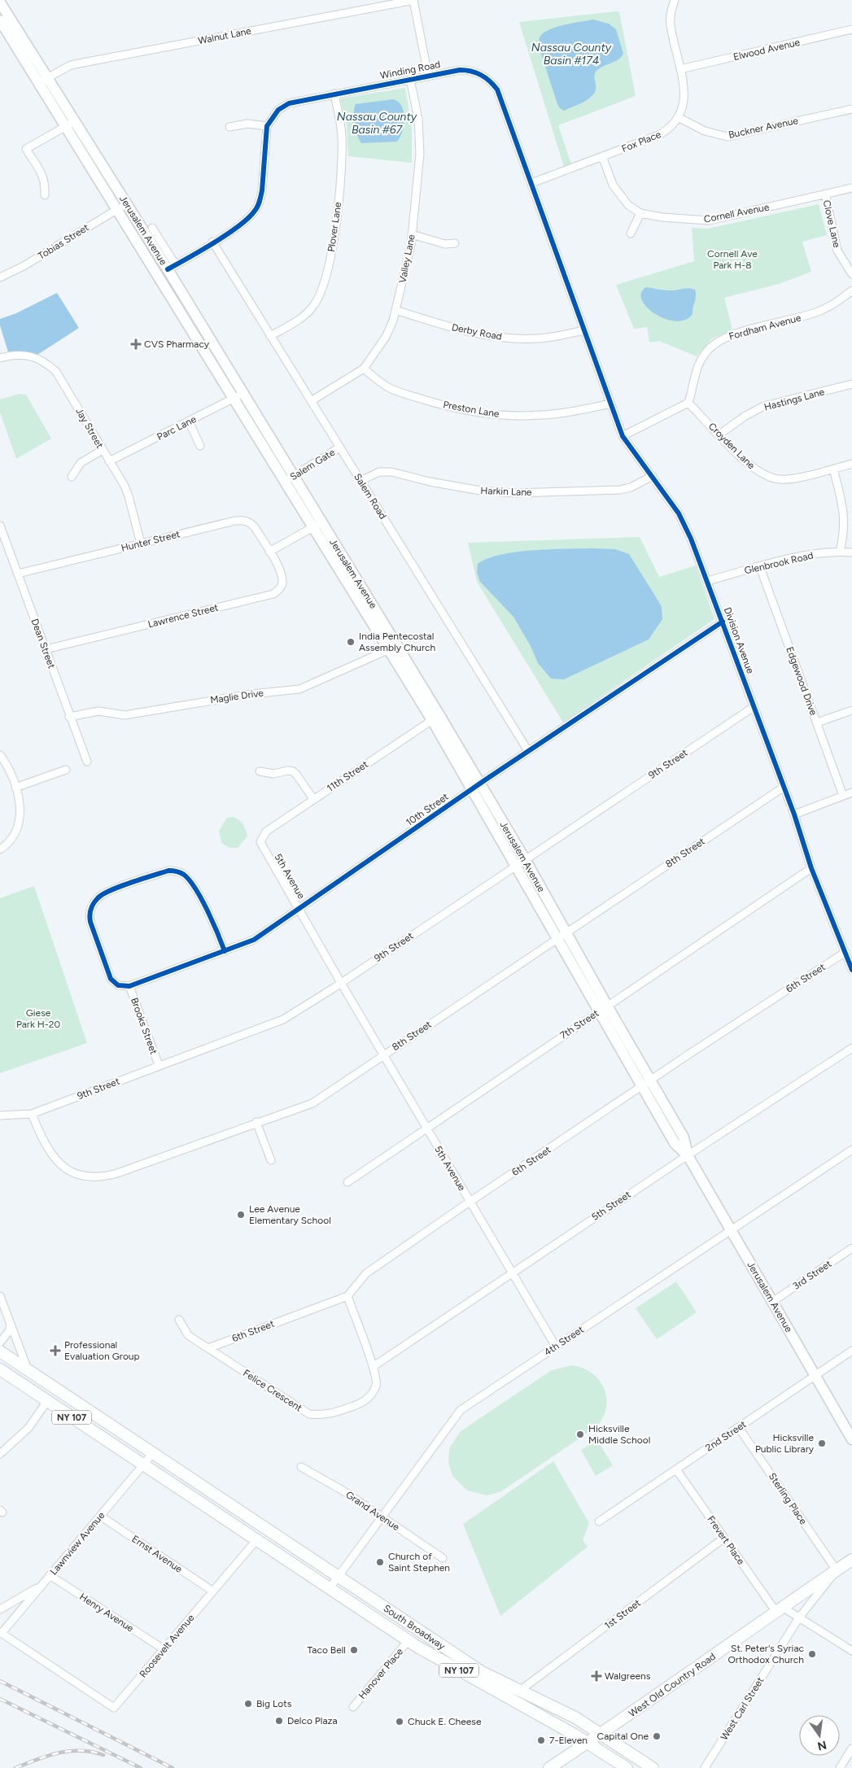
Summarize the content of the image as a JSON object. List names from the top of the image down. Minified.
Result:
{"streets":{"main road":["Jerusalem Avenue","NY 107","South Broadway","West Old Country Road"],"street":["Walnut Lane","Elwood Avenue","Winding Road","Buckner Avenue","Fox Place","Cornell Avenue","Clove Lane","Plover Lane","Tobias Street","Valley Lane","Fordham Avenue","Derby Road","Hastings Lane","Preston Lane","Jay Street","Parc Lane","Croyden Lane","Salem Gate","Harkin Lane","Salem Road","Hunter Street","Glenbrook Road","Lawrence Street","Division Avenue","Dean Street","Edgewood Drive","Maglie Drive","9th Street","11th Street","10th Street","8th Street","5th Avenue","6th Street","7th Street","Brooks Street","5th Street","3rd Street","4th Street","Felice Crescent","2nd Street","Sterling Place","Grand Avenue","Frevert Place","Lawnview Avenue","Ernst Avenue","Henry Avenue","1st Street","Roosevelt Avenue","Hanover Place","West Carl Street"]},"crossings":[["Walnut Lane","Jerusalem Avenue"],["Elwood Avenue","Fox Place"],["Winding Road","Fox Place"],["Winding Road","Plover Lane"],["Winding Road","Valley Lane"],["Winding Road","Derby Road"],["Winding Road","Division Avenue"],["Buckner Avenue","Fox Place"],["Fox Place","Cornell Avenue"],["Cornell Avenue","Clove Lane"],["Plover Lane","Salem Road"],["Jerusalem Avenue","Tobias Street"],["Jerusalem Avenue","Parc Lane"],["Jerusalem Avenue","Salem Gate"],["Jerusalem Avenue","Maglie Drive"],["Jerusalem Avenue","9th Street"],["Jerusalem Avenue","11th Street"],["Jerusalem Avenue","10th Street"],["Jerusalem Avenue","8th Street"],["Jerusalem Avenue","6th Street"],["Jerusalem Avenue","7th Street"],["Jerusalem Avenue","5th Street"],["Jerusalem Avenue","3rd Street"],["Jerusalem Avenue","4th Street"],["Jerusalem Avenue","2nd Street"],["Valley Lane","Derby Road"],["Valley Lane","Preston Lane"],["Valley Lane","Salem Road"],["Fordham Avenue","Croyden Lane"],["Derby Road","Division Avenue"],["Hastings Lane","Croyden Lane"],["Preston Lane","Division Avenue"],["Jay Street","Parc Lane"],["Jay Street","Hunter Street"],["Salem Gate","Salem Road"],["Harkin Lane","Salem Road"],["Harkin Lane","Division Avenue"],["Salem Road","10th Street"],["Hunter Street","Lawrence Street"],["Hunter Street","Dean Street"],["Glenbrook Road","Division Avenue"],["Glenbrook Road","Edgewood Drive"],["Lawrence Street","Dean Street"],["Division Avenue","9th Street"],["Division Avenue","10th Street"],["Division Avenue","8th Street"],["Division Avenue","6th Street"],["Division Avenue","7th Street"],["Dean Street","Maglie Drive"],["9th Street","8th Street"],["9th Street","5th Avenue"],["9th Street","Brooks Street"],["11th Street","5th Avenue"],["10th Street","5th Avenue"],["10th Street","Brooks Street"],["8th Street","5th Avenue"],["5th Avenue","6th Street"],["5th Avenue","7th Street"],["5th Avenue","5th Street"],["5th Avenue","4th Street"],["6th Street","Felice Crescent"],["5th Street","Felice Crescent"],["4th Street","Grand Avenue"],["4th Street","South Broadway"],["NY 107","Lawnview Avenue"],["NY 107","South Broadway"],["NY 107","Roosevelt Avenue"],["2nd Street","Sterling Place"],["2nd Street","Frevert Place"],["Sterling Place","West Old Country Road"],["Sterling Place","West Carl Street"],["Frevert Place","1st Street"],["Frevert Place","West Old Country Road"],["Lawnview Avenue","Ernst Avenue"],["Lawnview Avenue","Henry Avenue"],["Lawnview Avenue","South Broadway"],["Lawnview Avenue","Roosevelt Avenue"],["Ernst Avenue","Roosevelt Avenue"],["Henry Avenue","Roosevelt Avenue"],["1st Street","South Broadway"],["South Broadway","Roosevelt Avenue"],["South Broadway","Hanover Place"],["South Broadway","West Old Country Road"],["West Old Country Road","West Carl Street"]],"water":["Nassau County Basin #174","Nassau County Basin #67"],"parks":["Cornell Ave Park H-8","Giese Park H-20"],"places":{"health":["CVS Pharmacy","Professional Evaluation Group","Walgreens"],"other":["India Pentecostal Assembly Church","Lee Avenue Elementary School","Hicksville Middle School","Hicksville Public Library","Church of Saint Stephen","Taco Bell","St. Peter's Syriac Orthodox Church","Big Lots","Delco Plaza","Chuck E. Cheese","Capital One","7-Eleven"]},"north":"bottom"}
